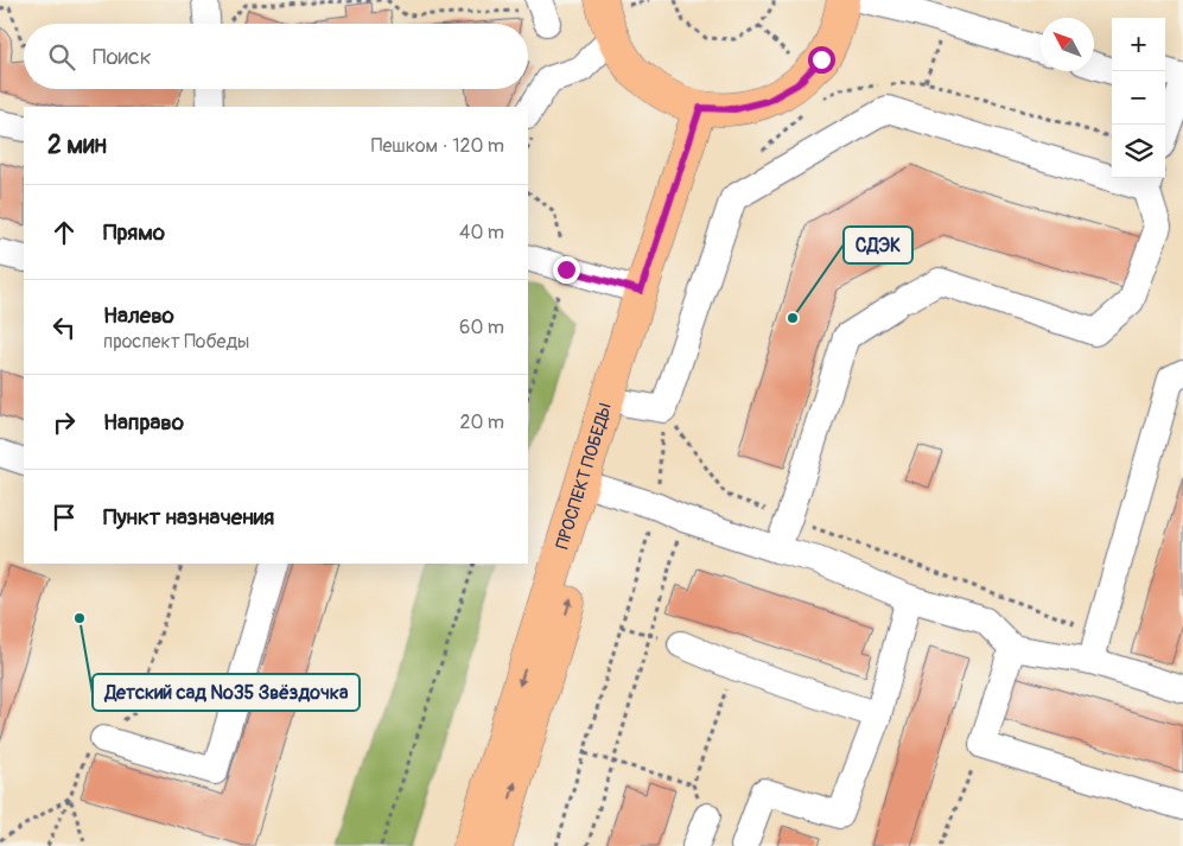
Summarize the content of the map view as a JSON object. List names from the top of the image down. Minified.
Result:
{"streets":{"main road":["ПРОСПЕКТ ПОБЕДЫ"]},"places":["СДЭК","Детский сад №35 Звёздочка"],"north":"top left","page":{"map_buttons":["+","−"],"search":"Поиск","heading":["2 мин","Пешком · 120 m"],"list":[["Прямо","40 m"],["Налево","проспект Победы","60 m"],["Направо","20 m"],"Пункт назначения"]}}
